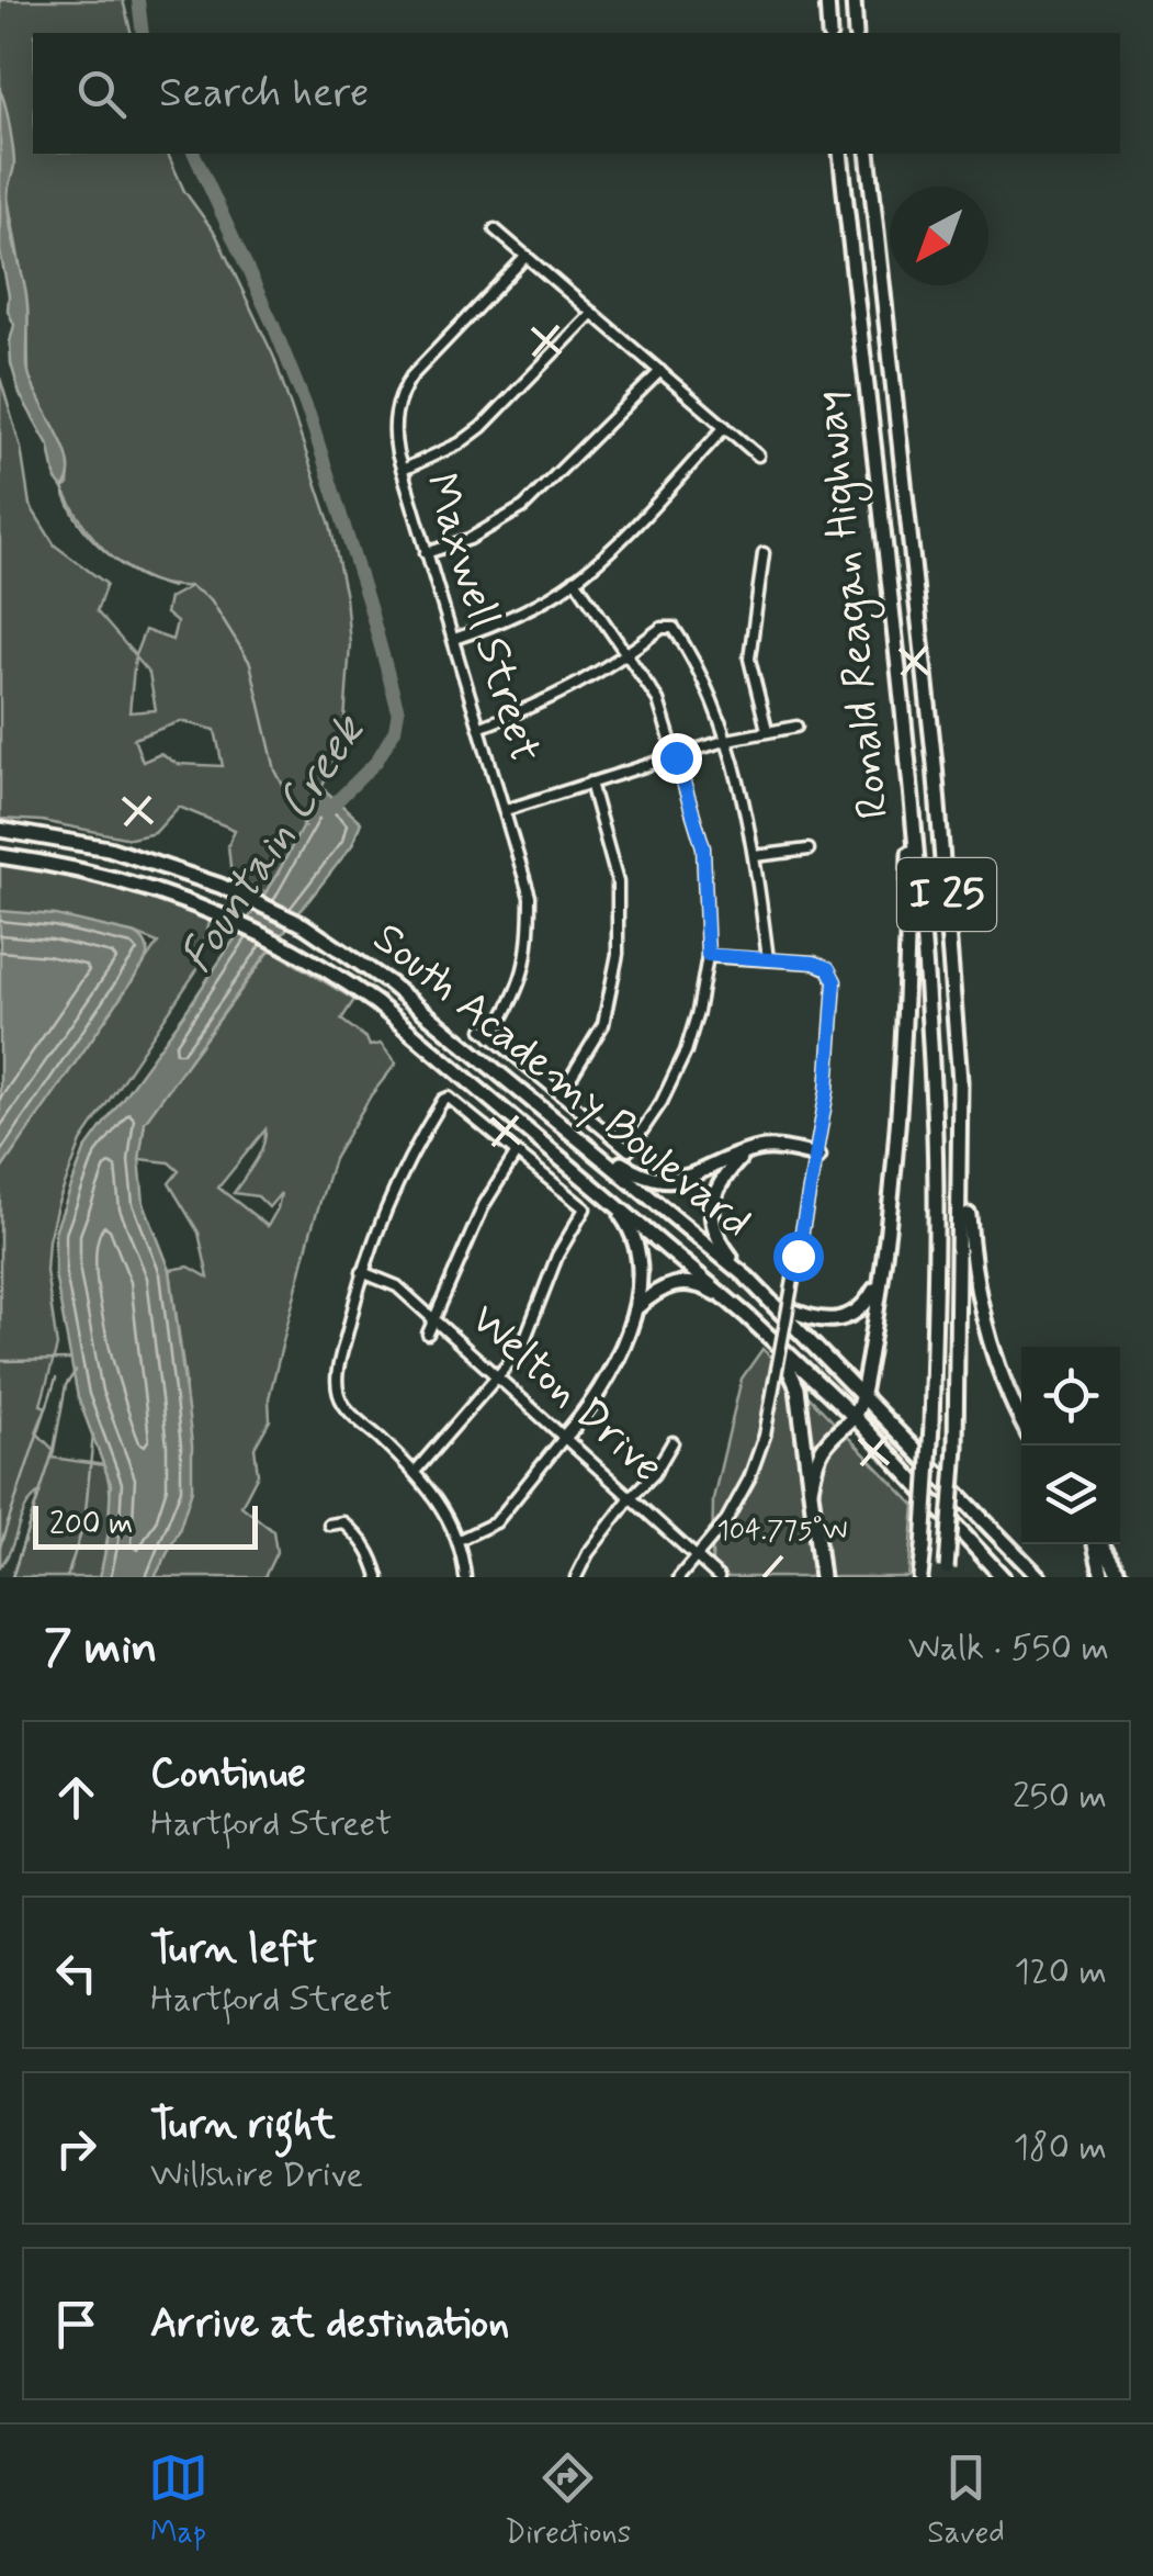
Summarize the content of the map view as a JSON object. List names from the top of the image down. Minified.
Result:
{"streets":{"highway":["Ronald Reagan Highway","I 25","South Academy Boulevard"],"street":["Maxwell Street","Welton Drive"]},"water":["Fountain Creek"],"scale_bar":"200 m","north":"bottom left","page":{"search":"Search here","scale":"200 m","heading":["7 min","Walk · 550 m"],"list":[["Continue","Hartford Street","250 m"],["Turn left","Hartford Street","120 m"],["Turn right","Willshire Drive","180 m"],"Arrive at destination"],"nav":["Map","Directions","Saved"]},"coordinates":["104.775°W"]}
